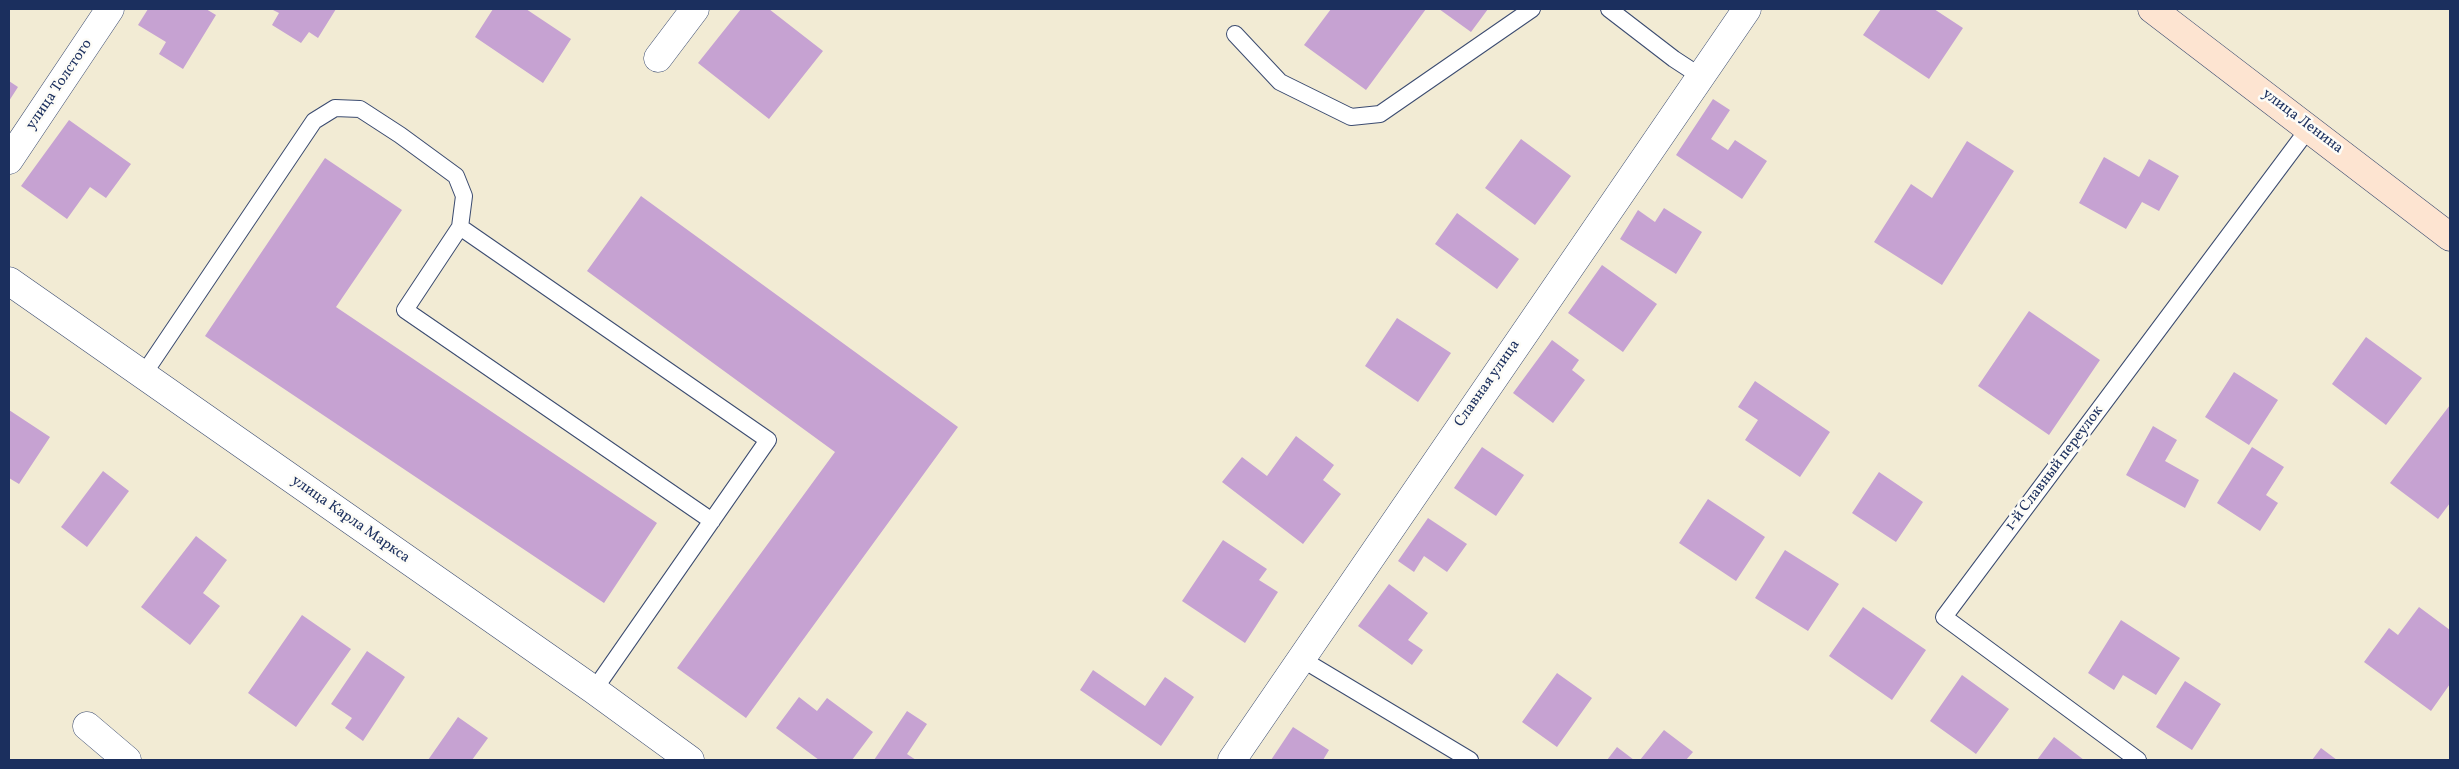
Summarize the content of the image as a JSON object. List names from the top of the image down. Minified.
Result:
{"streets":{"main road":["улица Ленина"],"street":["улица Толстого","Славная улица","улица Карла Маркса"],"lane":["1-й Славный переулок"]},"crossings":[["улица Ленина","1-й Славный переулок"]]}
